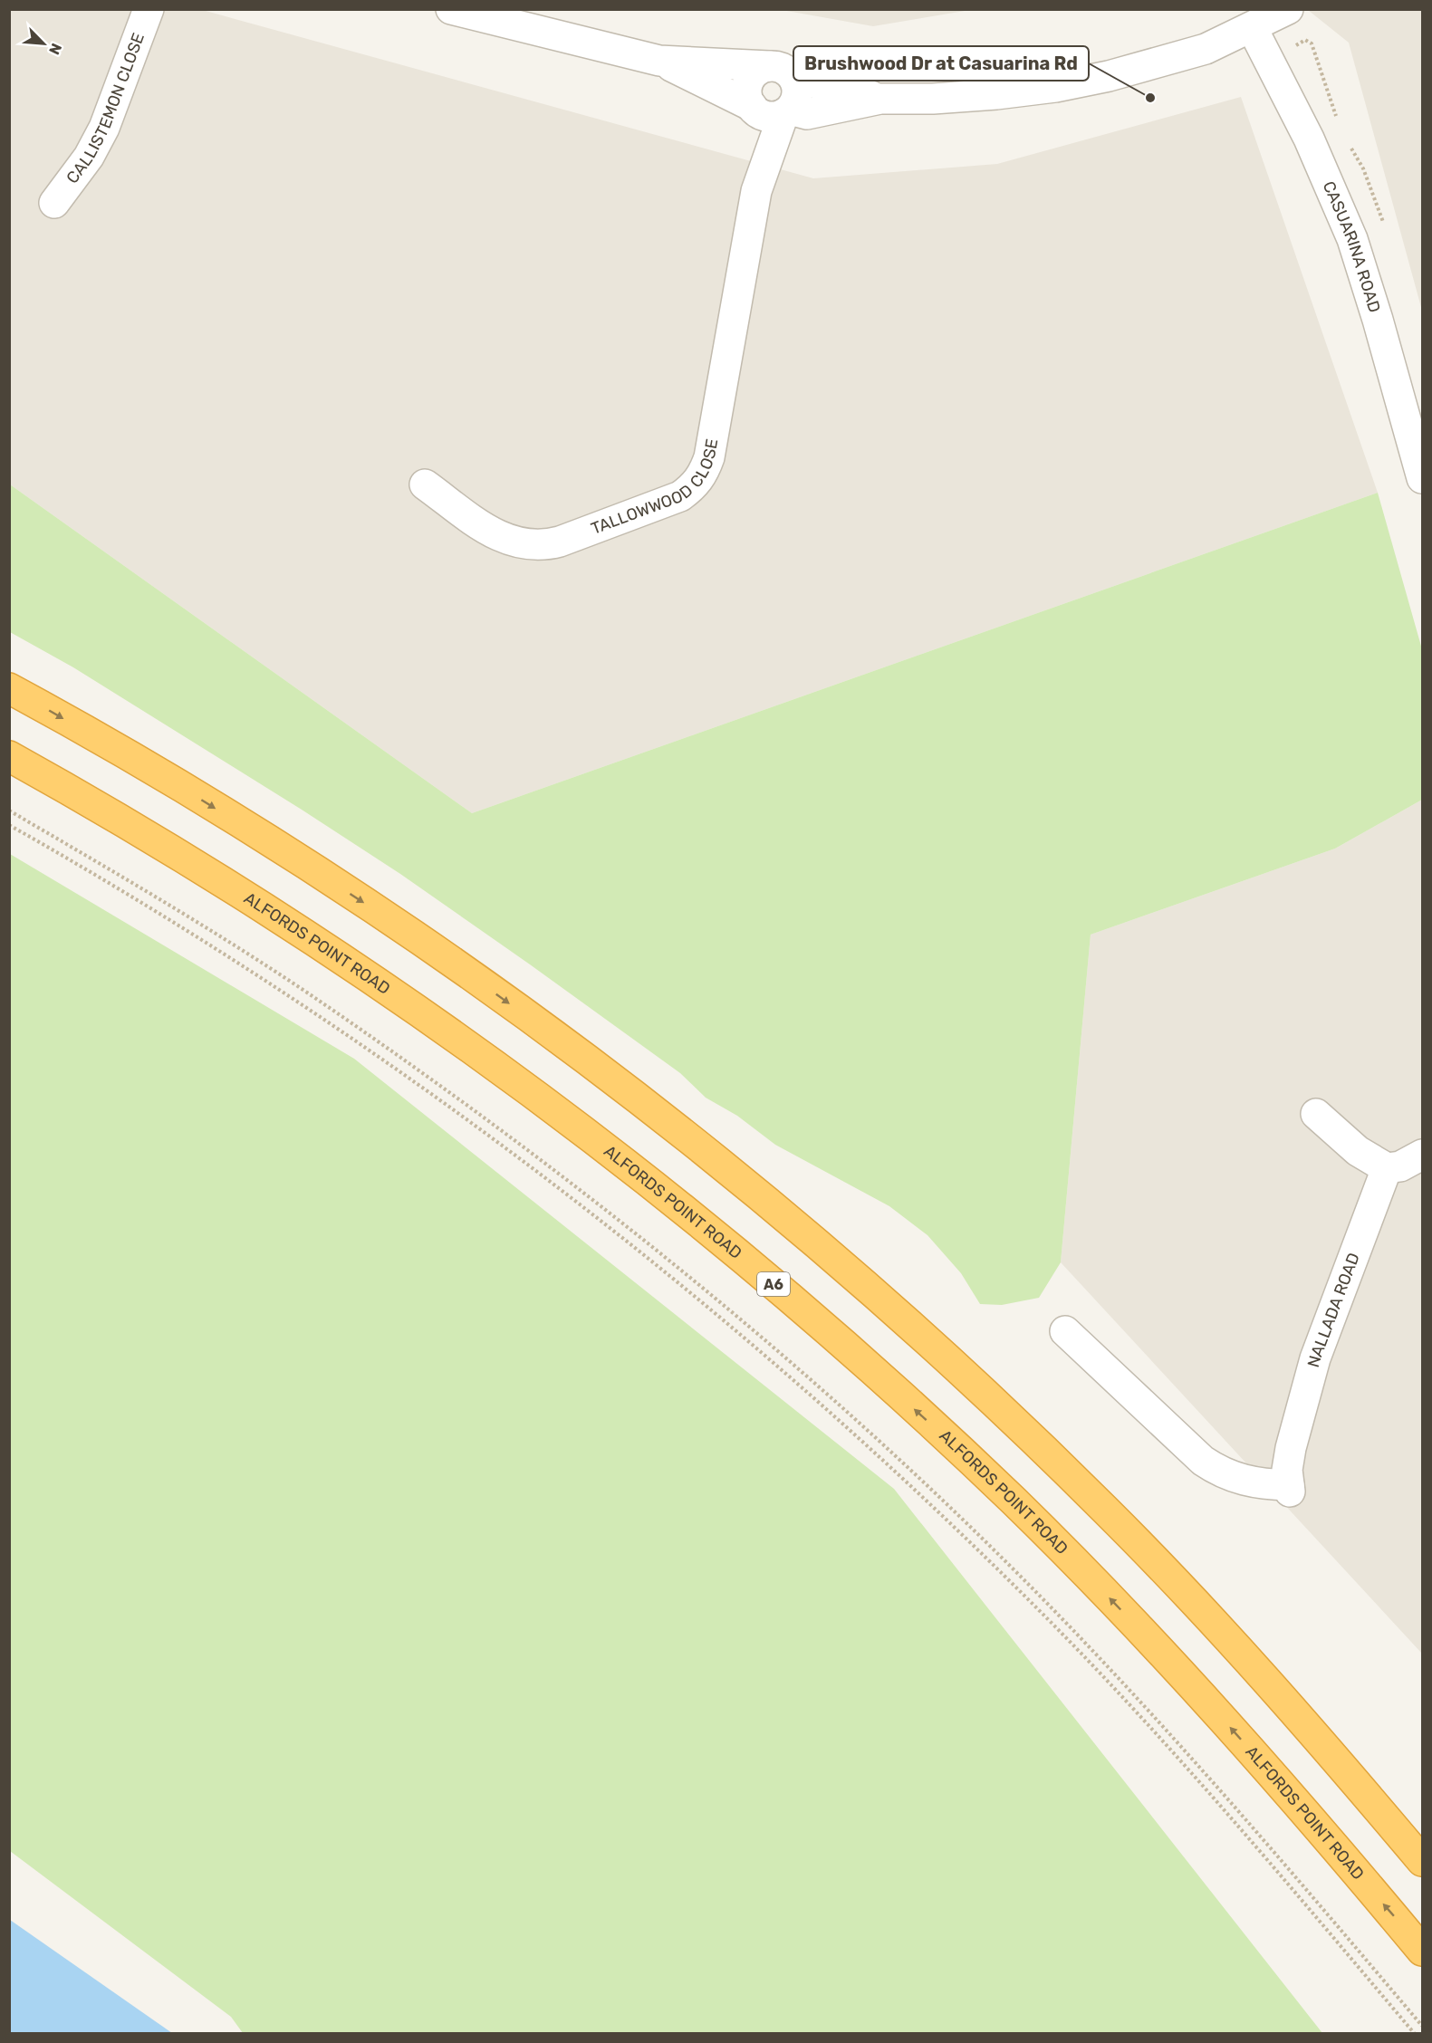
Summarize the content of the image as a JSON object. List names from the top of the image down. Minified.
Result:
{"streets":{"highway":["ALFORDS POINT ROAD","A6"],"street":["CALLISTEMON CLOSE","CASUARINA ROAD","TALLOWWOOD CLOSE","NALLADA ROAD"]},"places":["Brushwood Dr at Casuarina Rd"],"north":"bottom right"}
